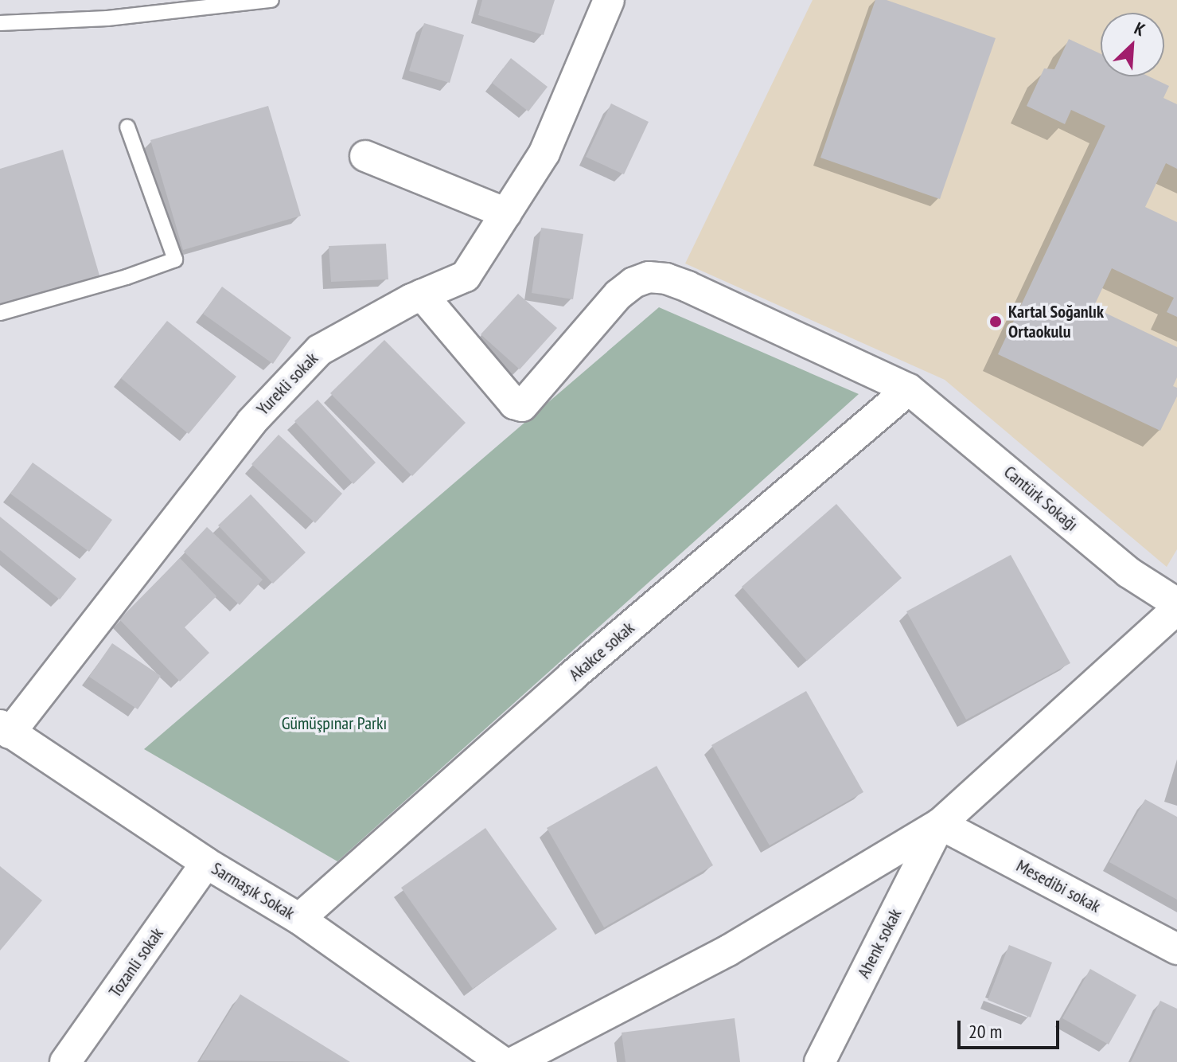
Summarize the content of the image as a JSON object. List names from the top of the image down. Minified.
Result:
{"streets":{"street":["Yurekli sokak","Cantürk Sokağı","Akakce sokak","Mesedibi sokak","Sarmaşık Sokak","Ahenk sokak","Tozanli sokak"]},"crossings":[["Yurekli sokak","Cantürk Sokağı"],["Yurekli sokak","Sarmaşık Sokak"],["Cantürk Sokağı","Akakce sokak"],["Akakce sokak","Sarmaşık Sokak"],["Mesedibi sokak","Ahenk sokak"],["Sarmaşık Sokak","Tozanli sokak"]],"parks":["Gümüşpınar Parkı"],"places":["Kartal Soğanlık Ortaokulu"],"scale_bar":"20 m","north":"top right"}
